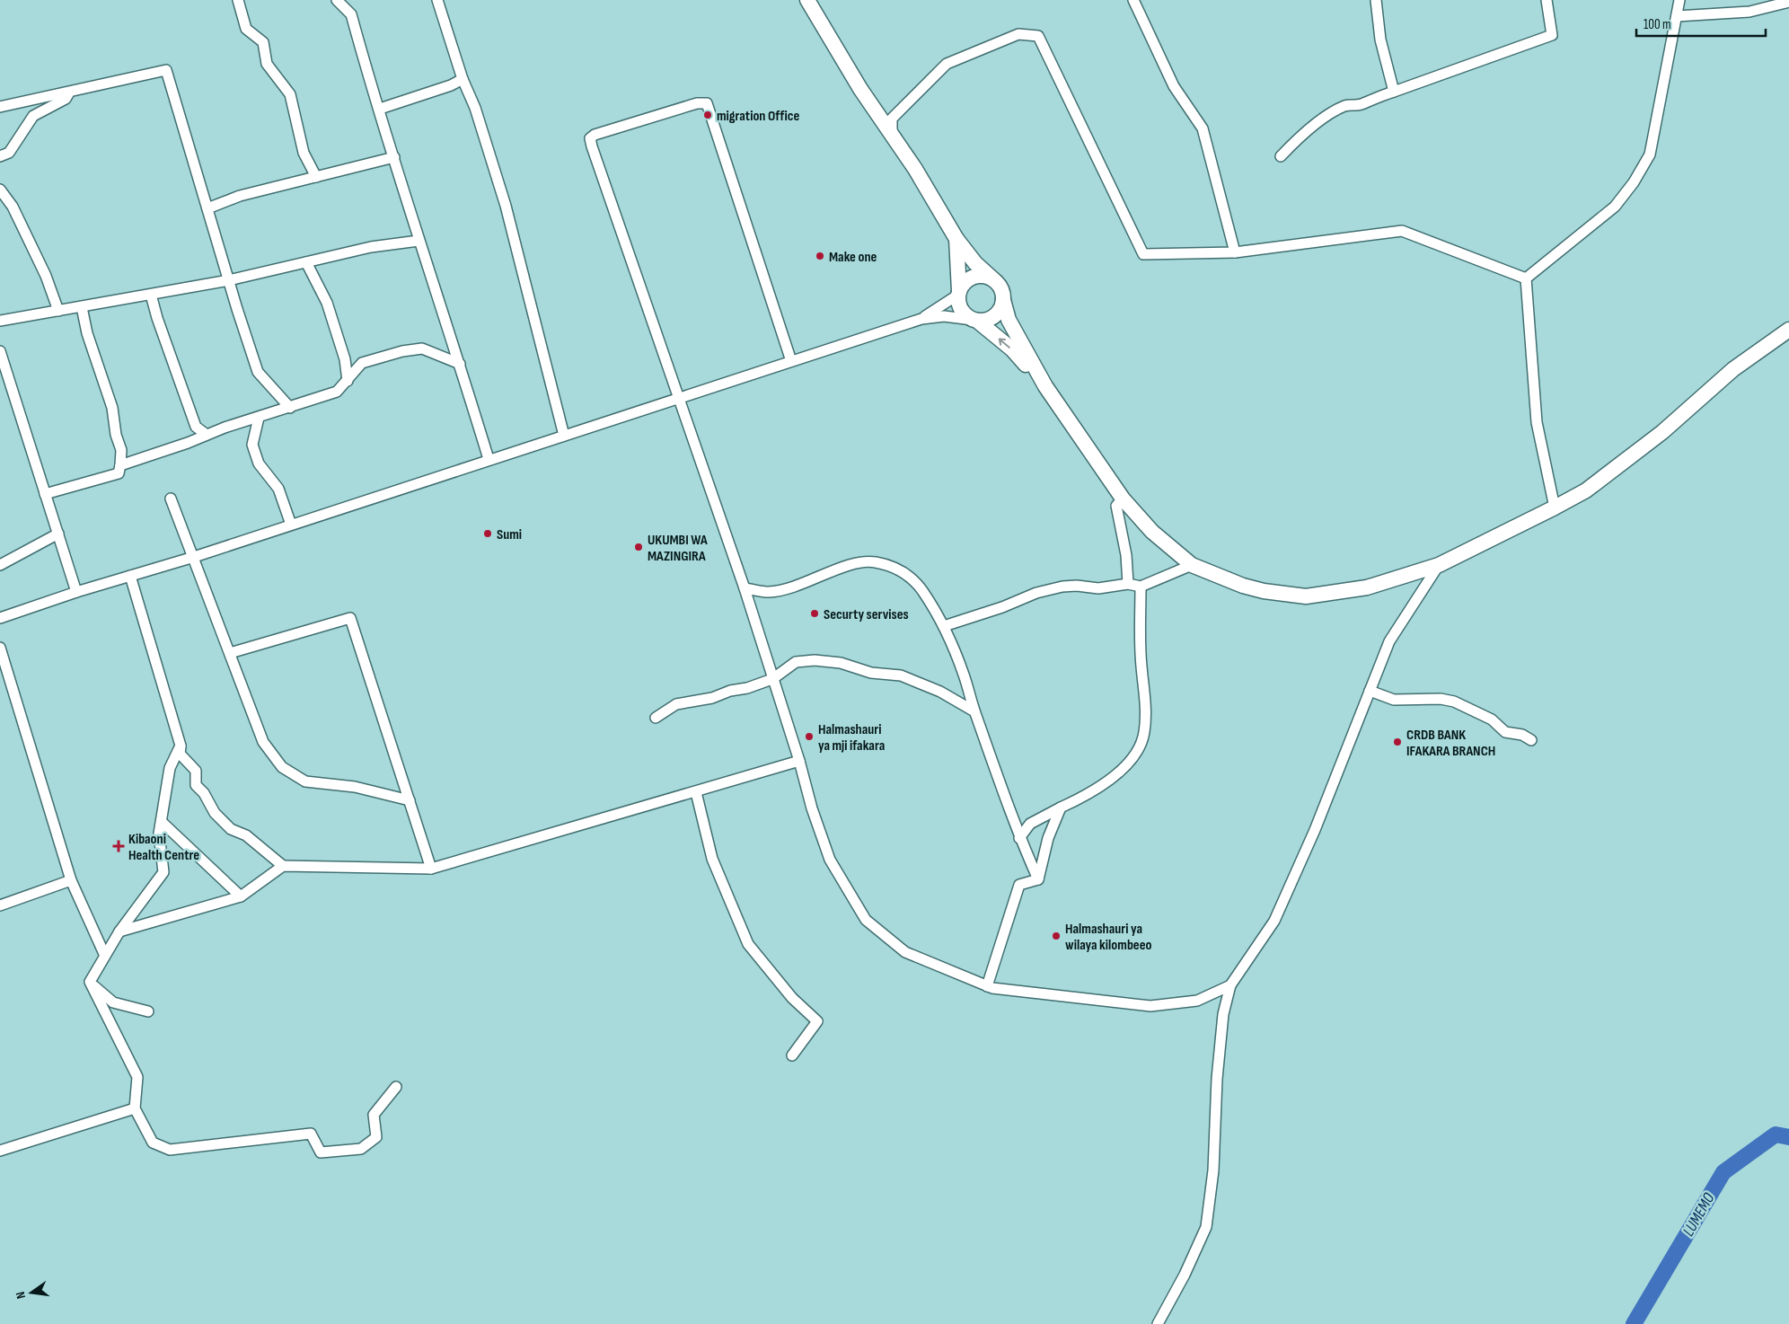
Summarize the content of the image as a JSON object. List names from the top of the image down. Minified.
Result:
{"water":["LUMEMO"],"places":{"other":["migration Office","Make one","Sumi","UKUMBI WA MAZINGIRA","Securty servises","Halmashauri ya mji ifakara","CRDB BANK IFAKARA BRANCH","Halmashauri ya wilaya kilombeeo"],"health":["Kibaoni Health Centre"]},"scale_bar":"100 m","north":"left"}
